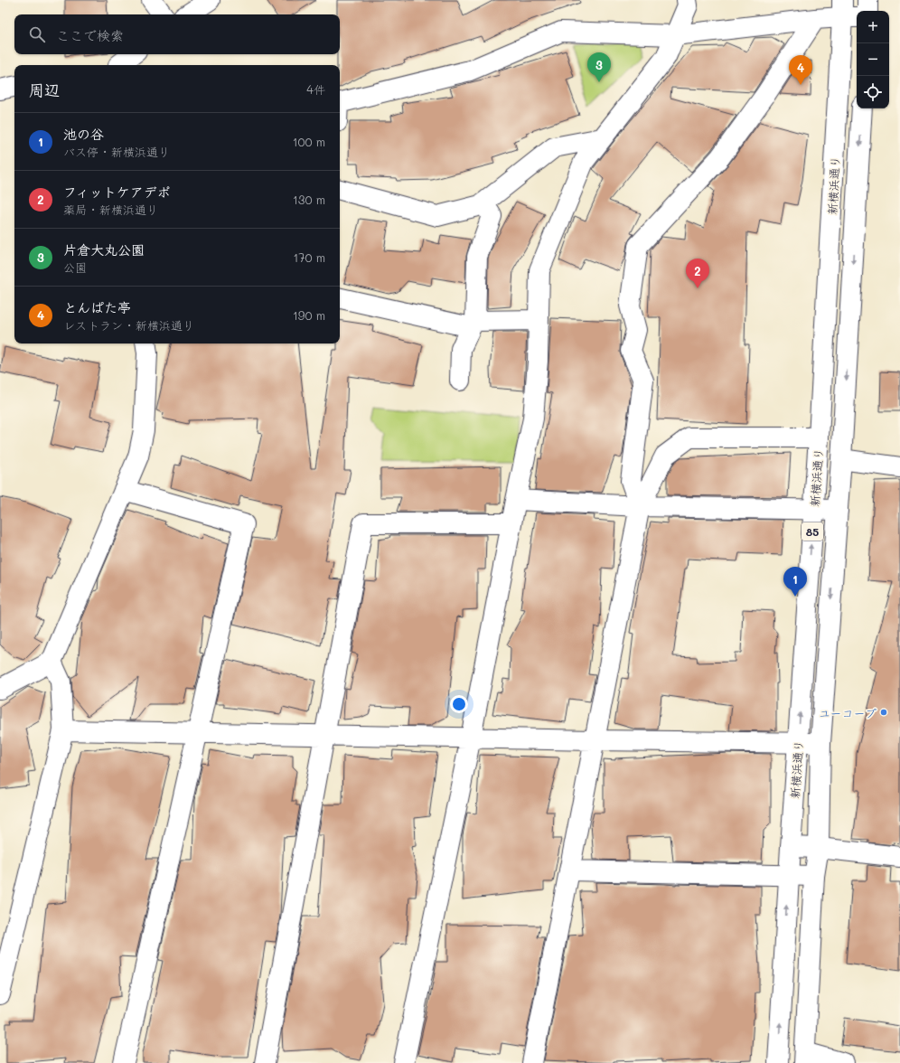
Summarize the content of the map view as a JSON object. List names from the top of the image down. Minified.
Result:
{"streets":{"street":["新横浜通り","85"]},"places":["ユーコープ"],"page":{"map_buttons":["+","−"],"search":"ここで検索","pins":["3","4","2","1"],"heading":["周辺","4件"],"list":[{"mark":"1","name":"池の谷","note":"バス停 · 新横浜通り","value":"100 m"},{"mark":"2","name":"フィットケアデポ","note":"薬局 · 新横浜通り","value":"130 m"},{"mark":"3","name":"片倉大丸公園","note":"公園","value":"170 m"},{"mark":"4","name":"とんぱた亭","note":"レストラン · 新横浜通り","value":"190 m"}]}}
